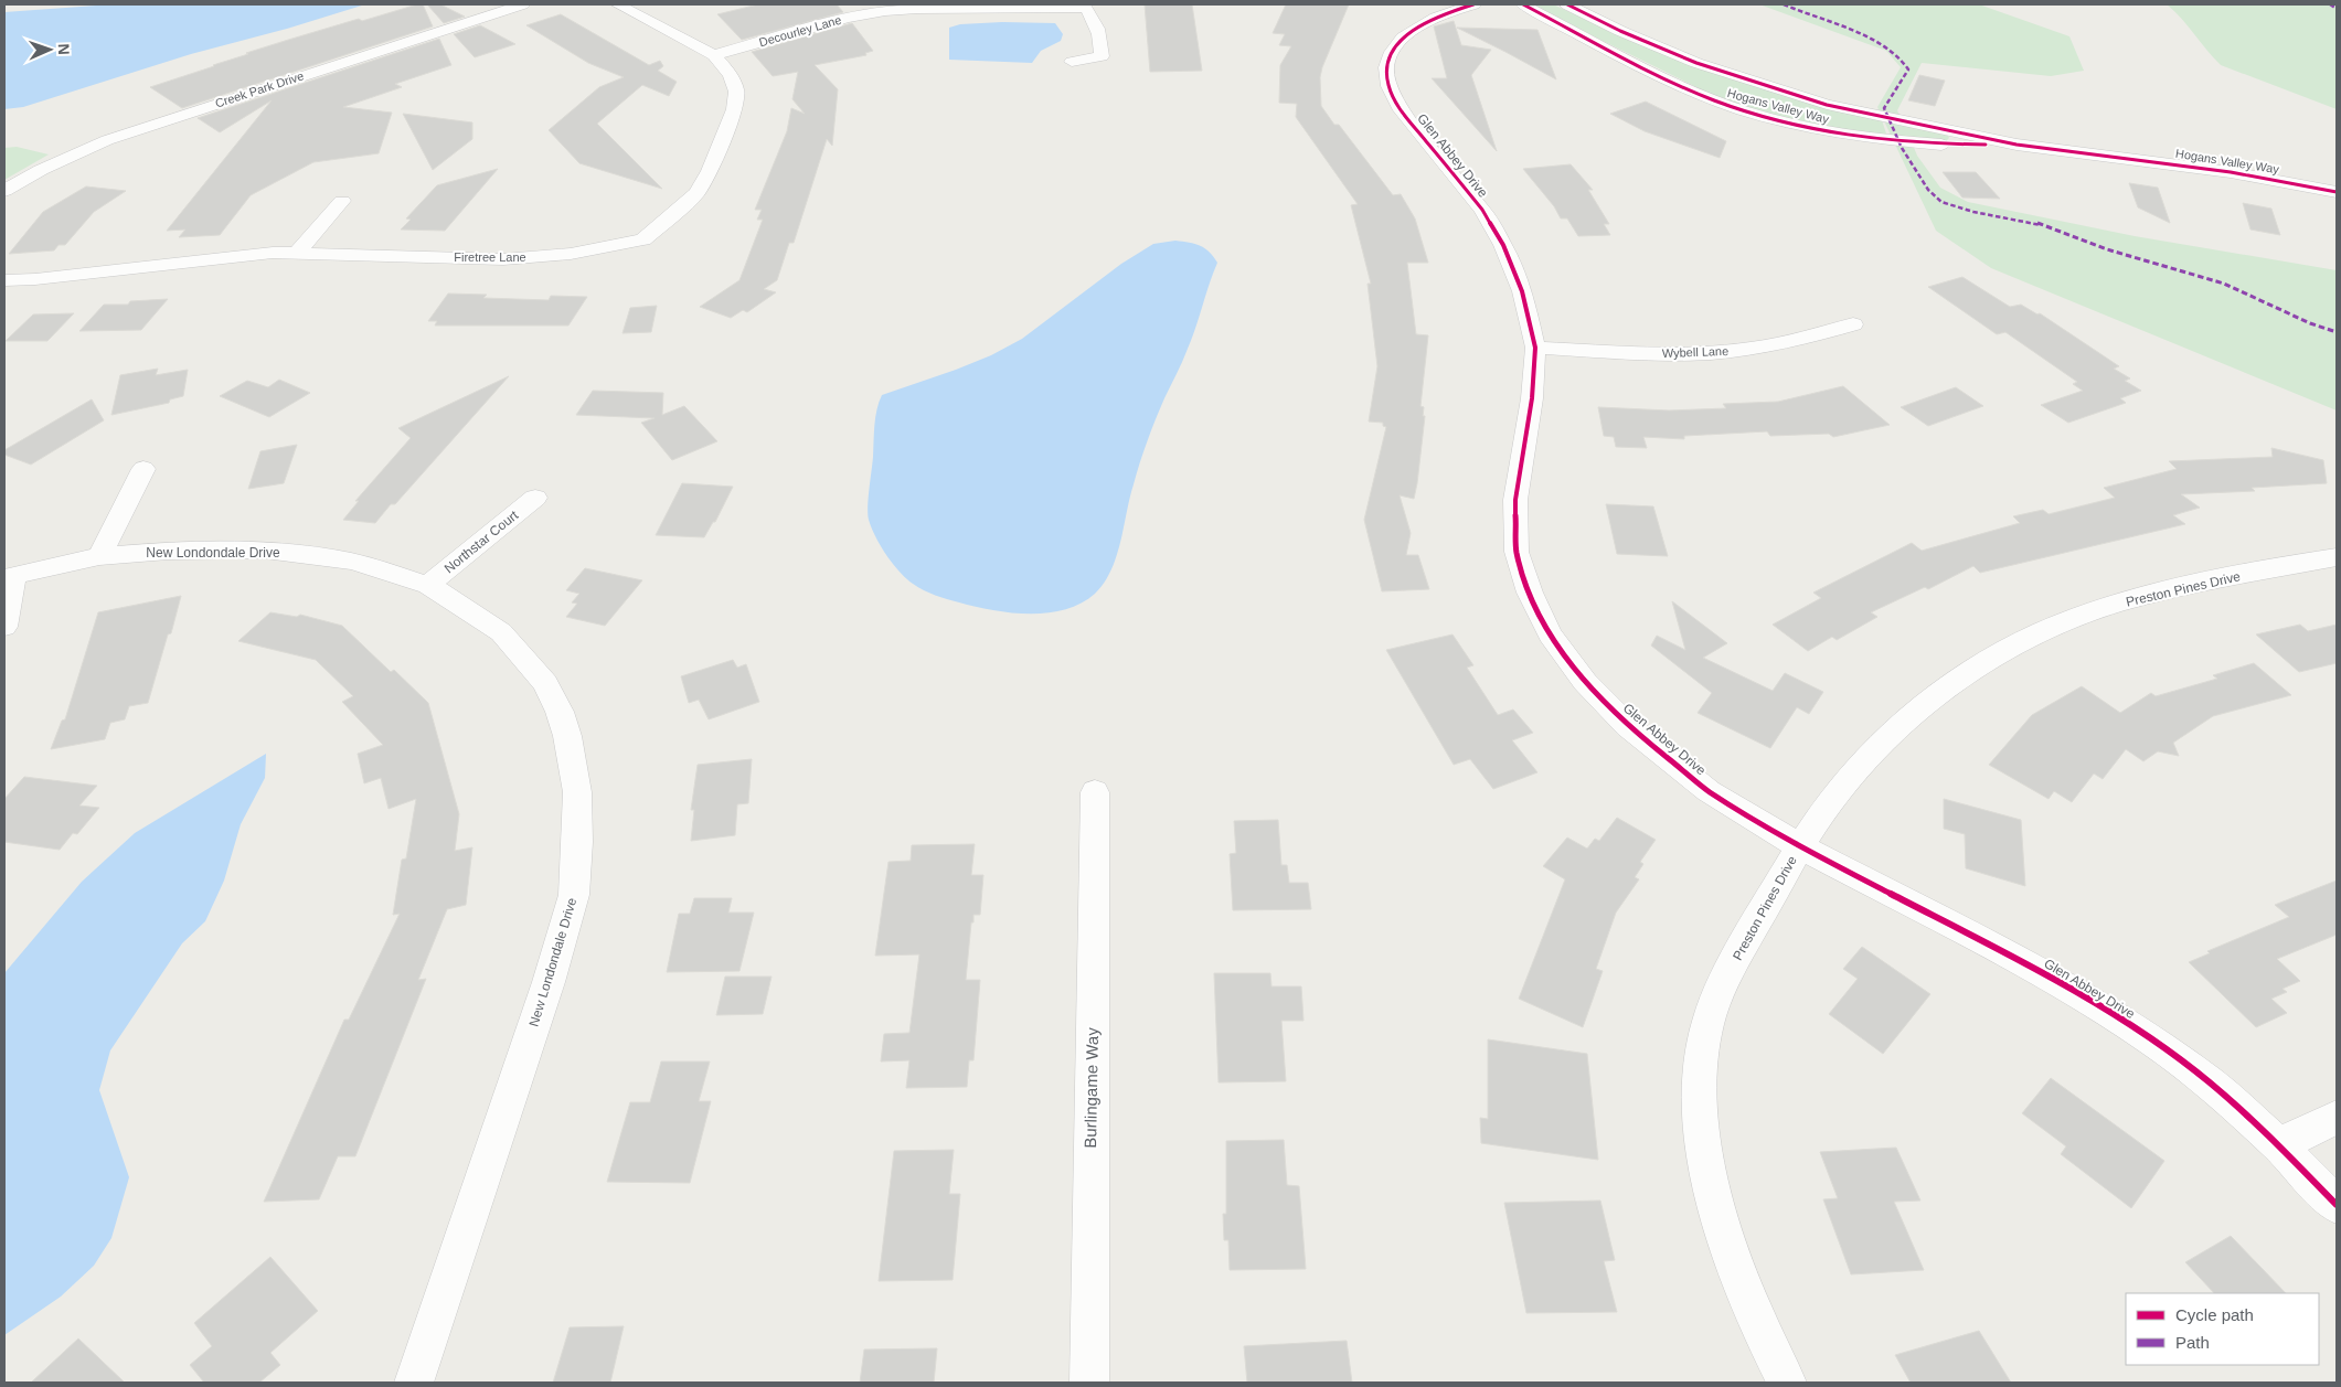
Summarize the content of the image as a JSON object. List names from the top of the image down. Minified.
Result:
{"streets":{"street":["Decourley Lane","Creek Park Drive","Hogans Valley Way","Glen Abbey Drive","Firetree Lane","Wybell Lane","Northstar Court","New Londondale Drive","Preston Pines Drive","Burlingame Way"]},"crossings":[["Decourley Lane","Firetree Lane"],["Glen Abbey Drive","Wybell Lane"],["Glen Abbey Drive","Preston Pines Drive"],["Northstar Court","New Londondale Drive"]],"legend":["Cycle path","Path"],"north":"right"}
